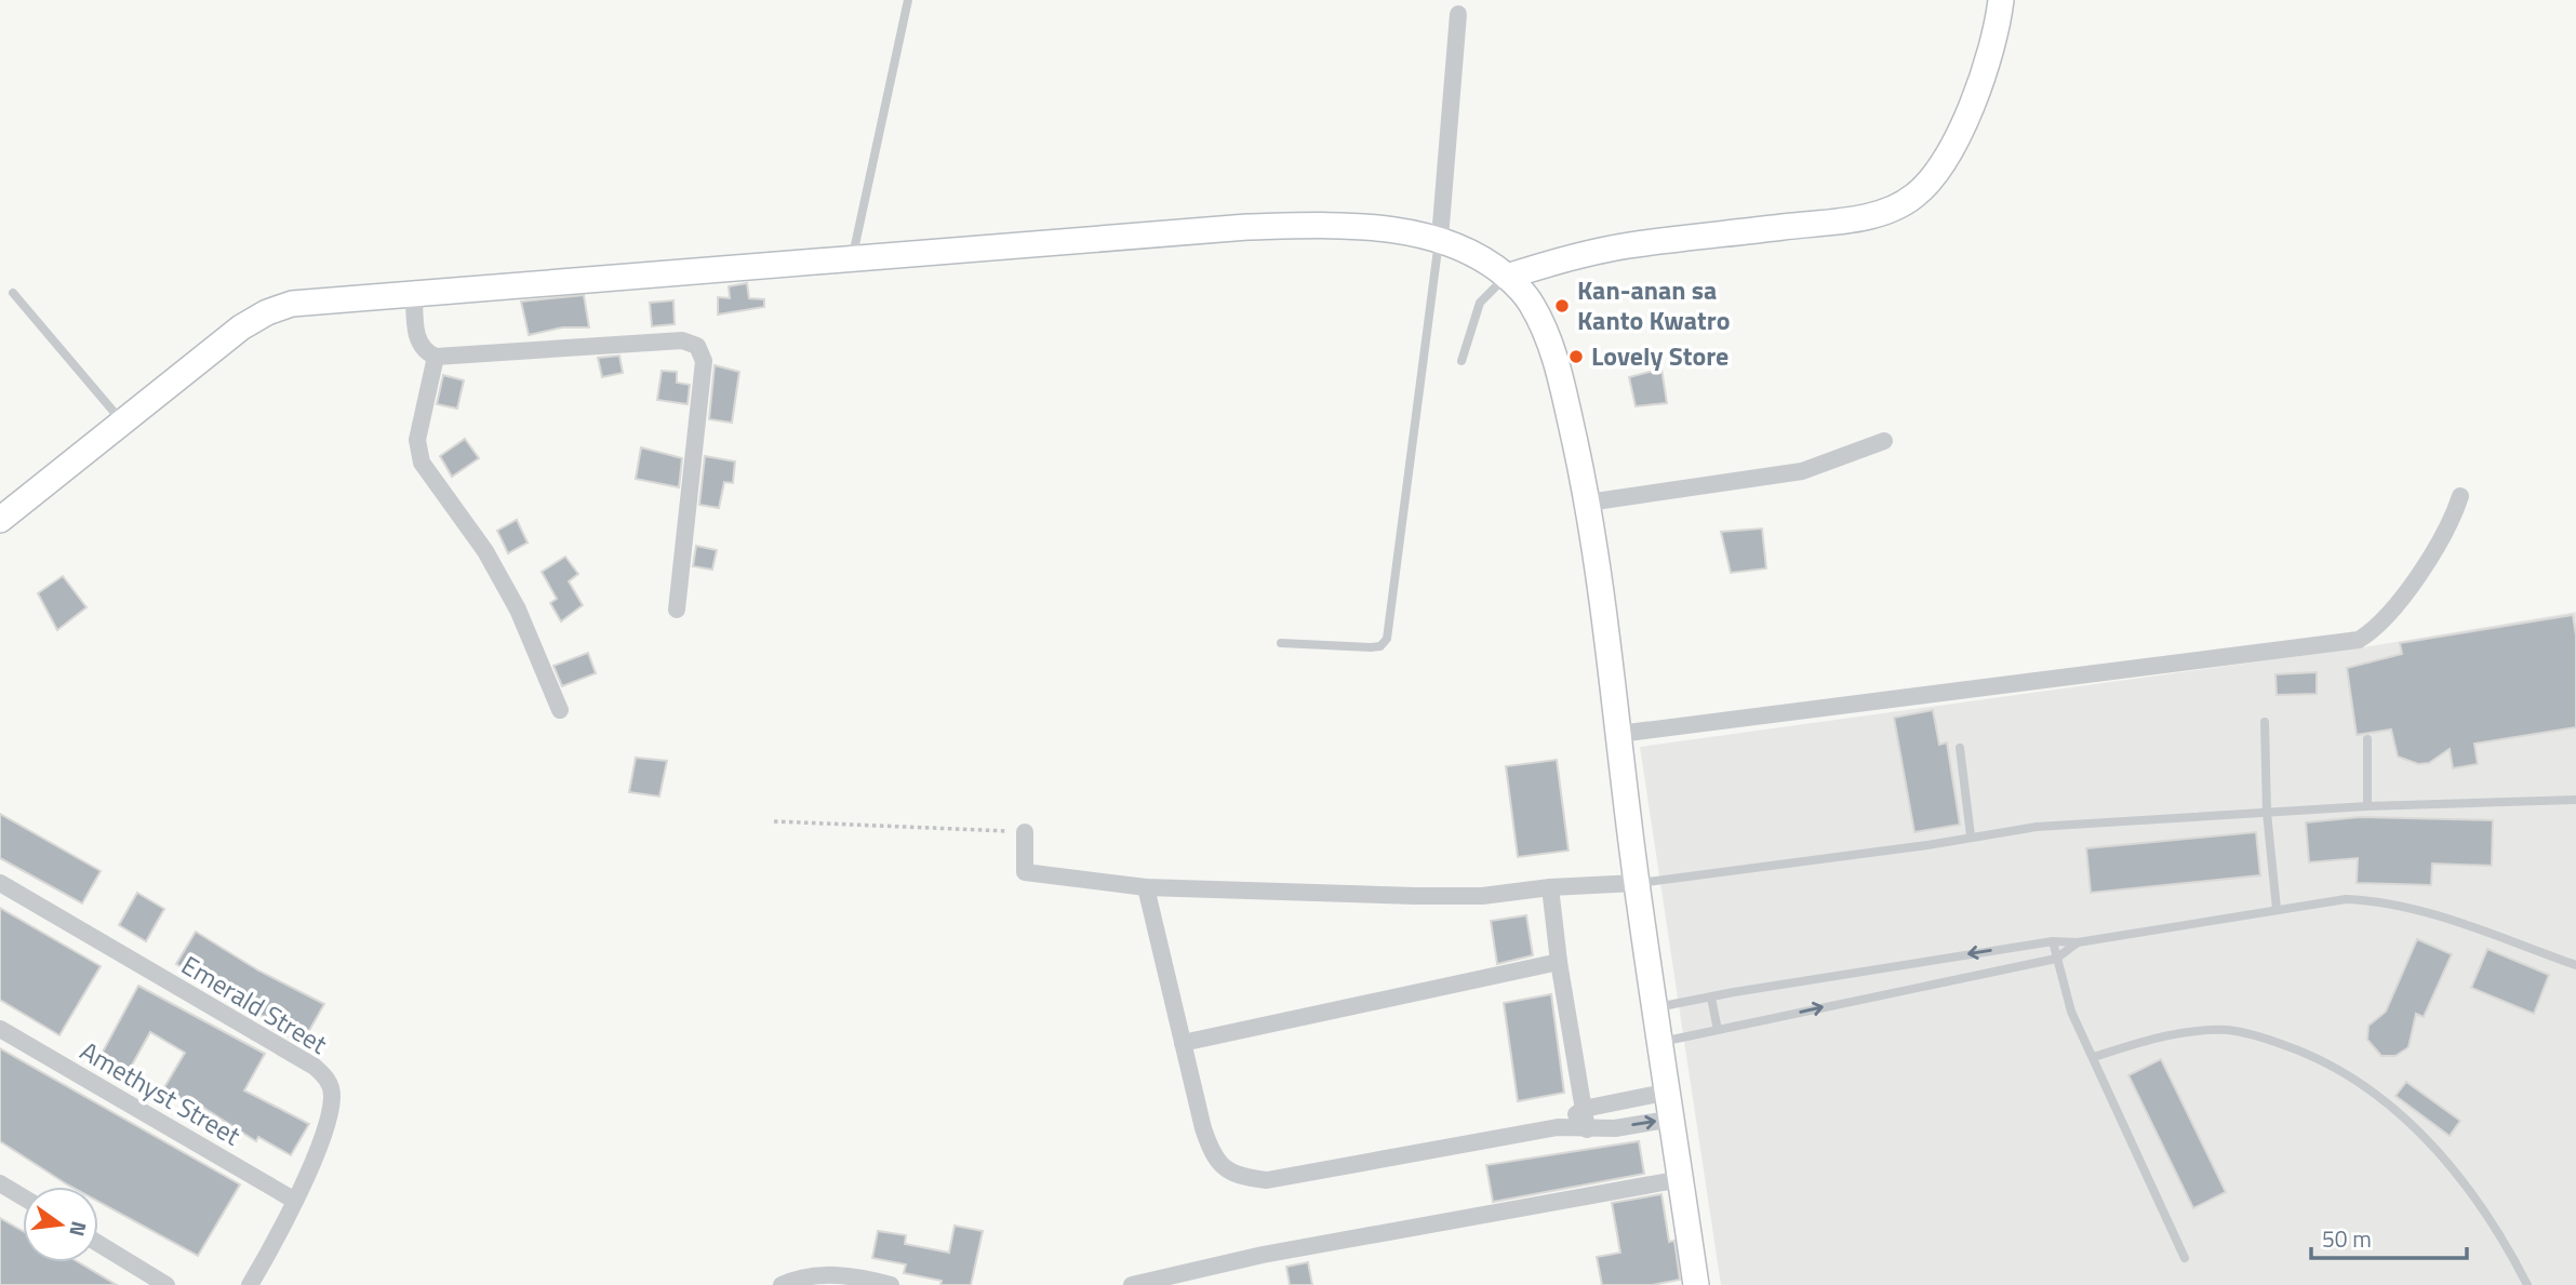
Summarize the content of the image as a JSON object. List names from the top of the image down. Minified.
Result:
{"streets":{"street":["Emerald Street","Amethyst Street"]},"crossings":[["Emerald Street","Amethyst Street"]],"places":["Kan-anan sa Kanto Kwatro","Lovely Store"],"scale_bar":"50 m","north":"right"}
